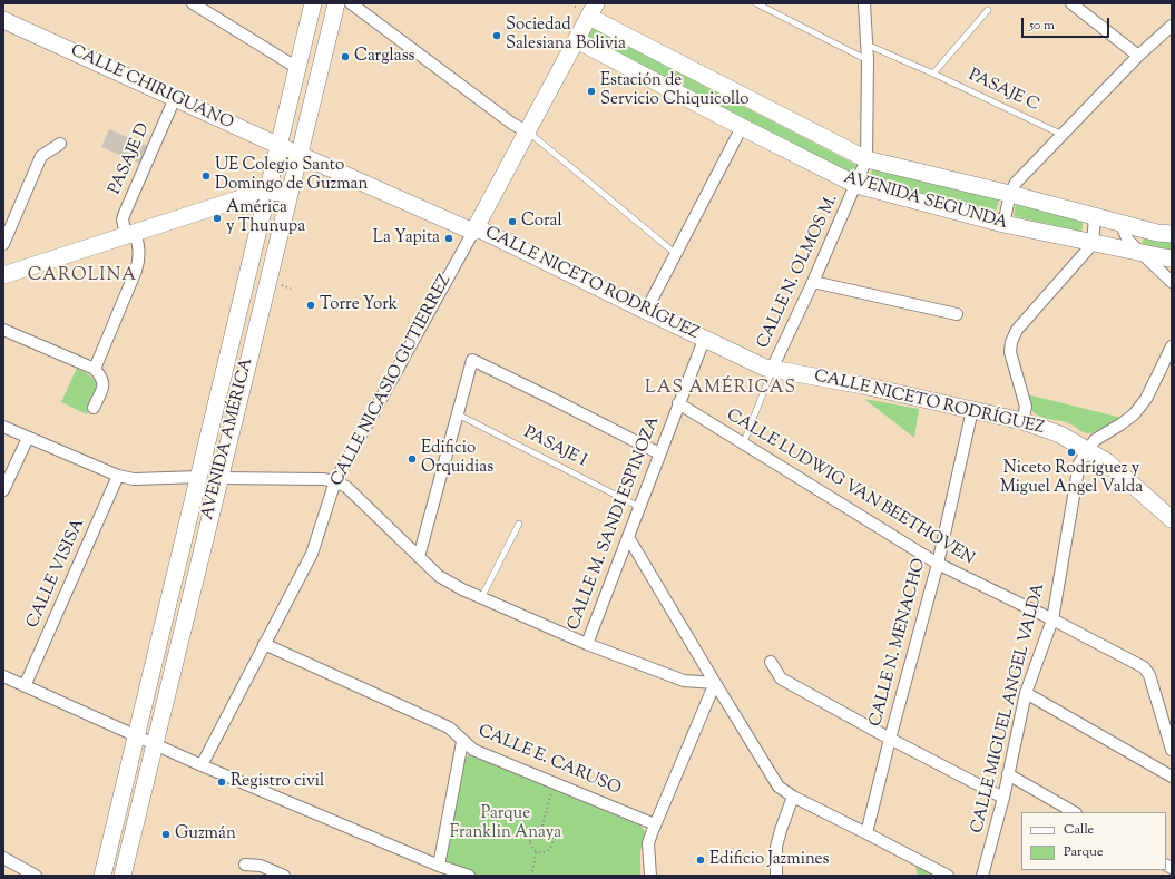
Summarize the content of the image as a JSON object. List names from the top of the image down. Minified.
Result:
{"streets":{"main road":["CALLE CHIRIGUANO","AVENIDA SEGUNDA","CALLE NICETO RODRÍGUEZ","CALLE NICASIO GUTIERREZ","AVENIDA AMÉRICA"],"street":["PASAJE D","CALLE N. OLMOS M.","CALLE LUDWIG VAN BEETHOVEN","CALLE M. SANDI ESPINOZA","CALLE VISISA","CALLE N. MENACHO","CALLE MIGUEL ANGEL VALDA","CALLE E. CARUSO"],"lane":["PASAJE C","PASAJE I"]},"crossings":[["CALLE CHIRIGUANO","PASAJE D"],["CALLE CHIRIGUANO","CALLE NICETO RODRÍGUEZ"],["CALLE CHIRIGUANO","AVENIDA AMÉRICA"],["PASAJE C","CALLE N. OLMOS M."],["AVENIDA SEGUNDA","CALLE N. OLMOS M."],["AVENIDA SEGUNDA","CALLE NICASIO GUTIERREZ"],["CALLE N. OLMOS M.","CALLE NICETO RODRÍGUEZ"],["CALLE N. OLMOS M.","CALLE LUDWIG VAN BEETHOVEN"],["CALLE NICETO RODRÍGUEZ","CALLE NICASIO GUTIERREZ"],["CALLE NICETO RODRÍGUEZ","AVENIDA AMÉRICA"],["CALLE NICETO RODRÍGUEZ","CALLE M. SANDI ESPINOZA"],["CALLE NICETO RODRÍGUEZ","CALLE N. MENACHO"],["CALLE NICETO RODRÍGUEZ","CALLE MIGUEL ANGEL VALDA"],["CALLE NICASIO GUTIERREZ","CALLE E. CARUSO"],["PASAJE I","CALLE M. SANDI ESPINOZA"],["CALLE LUDWIG VAN BEETHOVEN","CALLE M. SANDI ESPINOZA"],["CALLE LUDWIG VAN BEETHOVEN","CALLE N. MENACHO"],["CALLE LUDWIG VAN BEETHOVEN","CALLE MIGUEL ANGEL VALDA"]],"districts":["CAROLINA","LAS AMÉRICAS"],"parks":["Parque Franklin Anaya"],"places":["Sociedad Salesiana Bolivia","Carglass","Estación de Servicio Chiquicollo","UE Colegio Santo Domingo de Guzman","América y Thunupa","Coral","La Yapita","Torre York","Niceto Rodríguez y Miguel Angel Valda","Edificio Orquidias","Registro civil","Guzmán","Edificio Jazmines"],"legend":["Calle","Parque"],"scale_bar":"50 m"}
